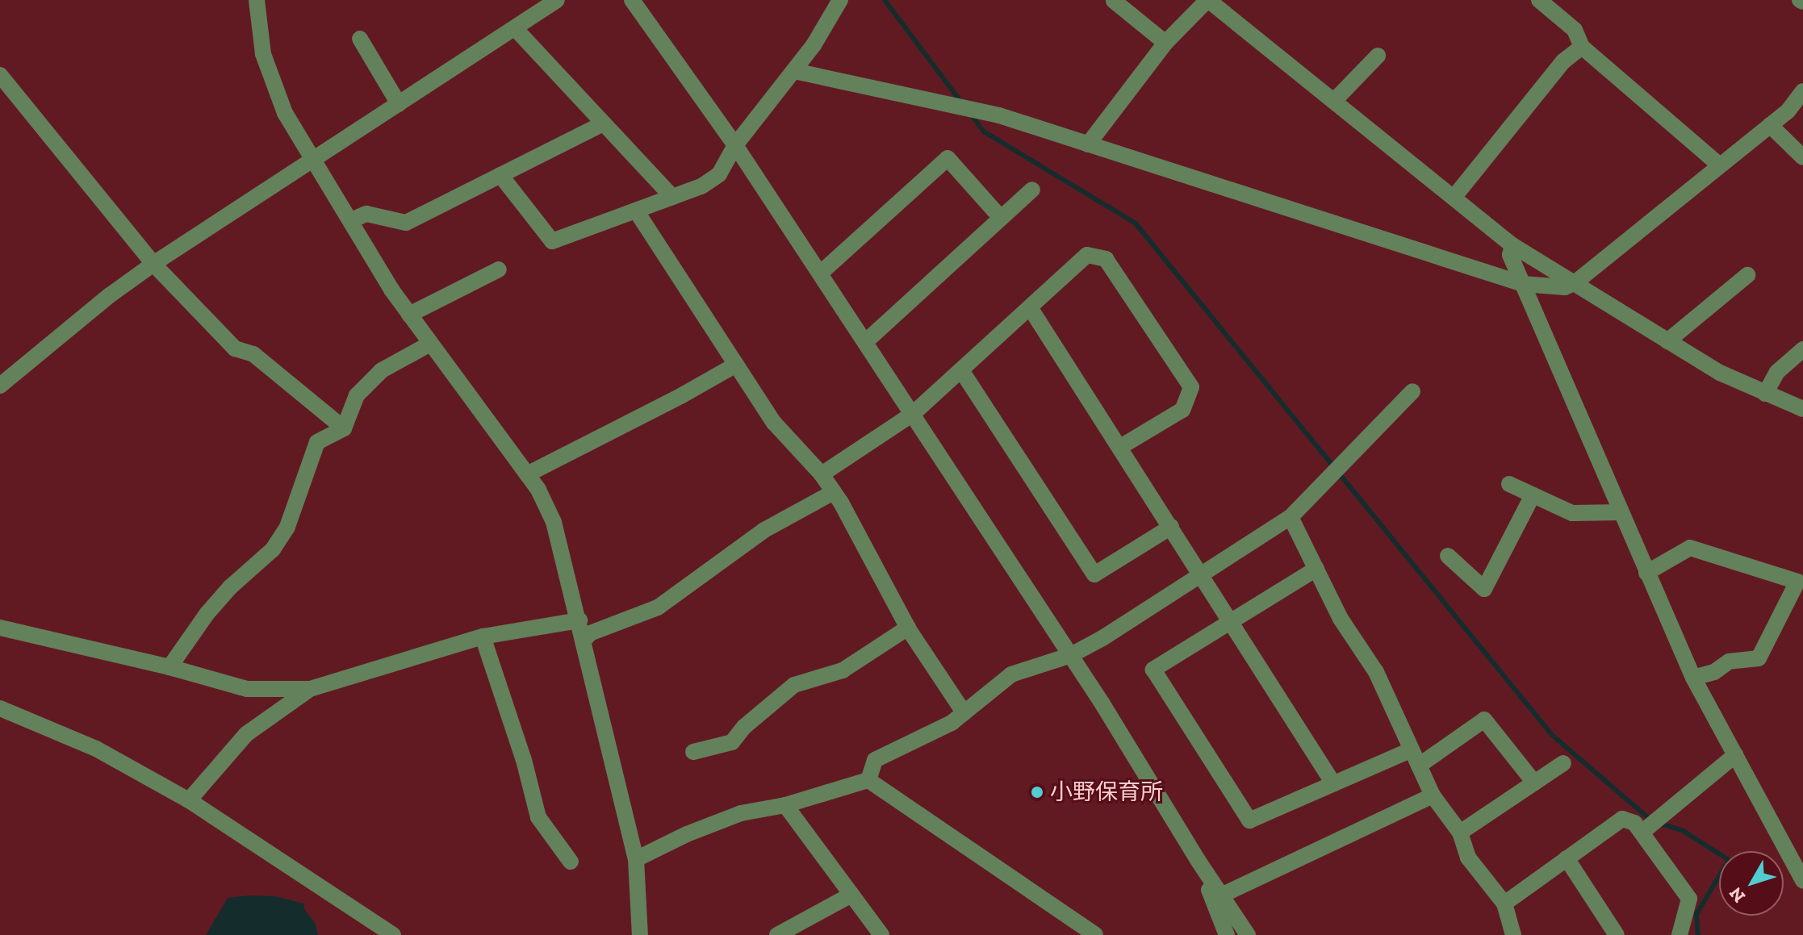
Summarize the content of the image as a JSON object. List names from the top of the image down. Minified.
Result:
{"places":["小野保育所"],"north":"bottom left"}
